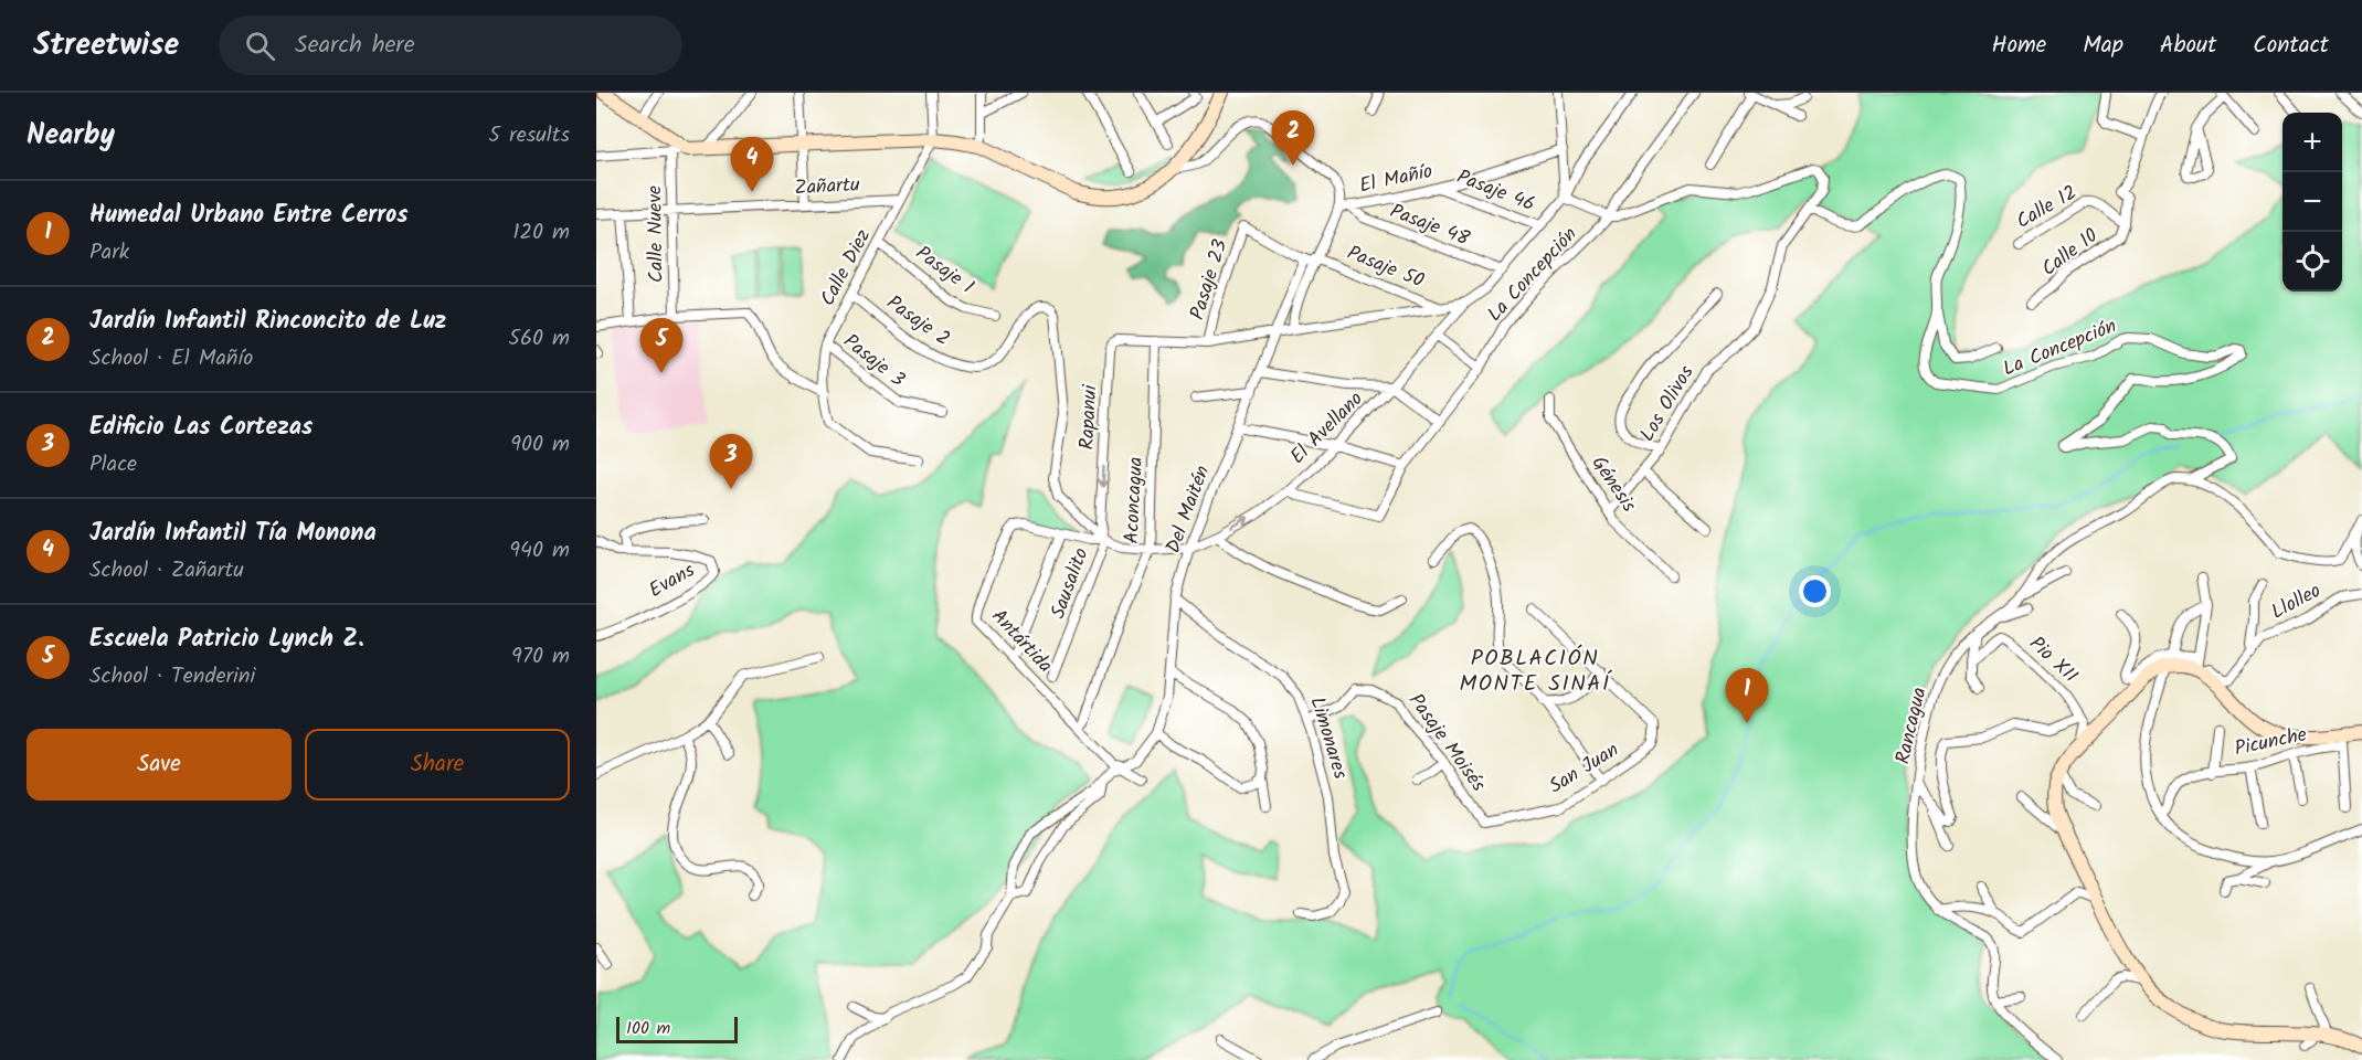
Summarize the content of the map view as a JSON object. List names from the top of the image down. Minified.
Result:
{"streets":{"street":["El Mañío","Zañartu","Pasaje 46","Calle 12","Pasaje 48","Calle Nueve","Calle 10","Pasaje 50","Calle Diez","Pasaje 1","La Concepción","Pasaje 23","Pasaje 2","Pasaje 3","Los Olivos","Rapanui","El Avellano","Génesis","Aconcagua","Del Maitén","Evans","Sausalito","Llolleo","Antártida","Pio XII","Rancagua","Limonares","Picunche","Pasaje Moisés","San Juan"]},"crossings":[["El Mañío","Pasaje 46"],["El Mañío","Pasaje 48"],["El Mañío","Del Maitén"],["Zañartu","Calle Nueve"],["Zañartu","Calle Diez"],["Pasaje 46","El Avellano"],["Calle 12","Calle 10"],["Pasaje 48","El Avellano"],["Pasaje 50","Pasaje 23"],["Pasaje 50","El Avellano"],["Pasaje 50","Del Maitén"],["Calle Diez","Pasaje 1"],["Calle Diez","Pasaje 2"],["Calle Diez","Pasaje 3"],["La Concepción","Los Olivos"],["La Concepción","El Avellano"],["La Concepción","Rancagua"],["Pasaje 23","Rapanui"],["Pasaje 23","El Avellano"],["Pasaje 2","Rapanui"],["Pasaje 2","Sausalito"],["Pasaje 2","Antártida"],["Los Olivos","Génesis"],["Rapanui","El Avellano"],["Rapanui","Aconcagua"],["Rapanui","Sausalito"],["Rapanui","Antártida"],["El Avellano","Aconcagua"],["El Avellano","Del Maitén"],["El Avellano","Antártida"],["Aconcagua","Antártida"],["Del Maitén","Antártida"],["Del Maitén","Limonares"],["Sausalito","Antártida"],["Limonares","Pasaje Moisés"],["Pasaje Moisés","San Juan"]],"one_way":["Rapanui"],"districts":["POBLACIÓN MONTE SINAÍ"],"scale_bar":"100 m","page":{"header":"Streetwise","search":"Search here","nav":["Home","Map","About","Contact"],"heading":["Nearby","5 results"],"pins":["2","4","5","3","1"],"map_buttons":["+","−"],"list":[{"mark":"1","name":"Humedal Urbano Entre Cerros","note":"Park","value":"120 m"},{"mark":"2","name":"Jardín Infantil Rinconcito de Luz","note":"School · El Mañío","value":"560 m"},{"mark":"3","name":"Edificio Las Cortezas","note":"Place","value":"900 m"},{"mark":"4","name":"Jardín Infantil Tía Monona","note":"School · Zañartu","value":"940 m"},{"mark":"5","name":"Escuela Patricio Lynch Z.","note":"School · Tenderini","value":"970 m"}],"buttons":["Save","Share"],"scale":"100 m"}}
